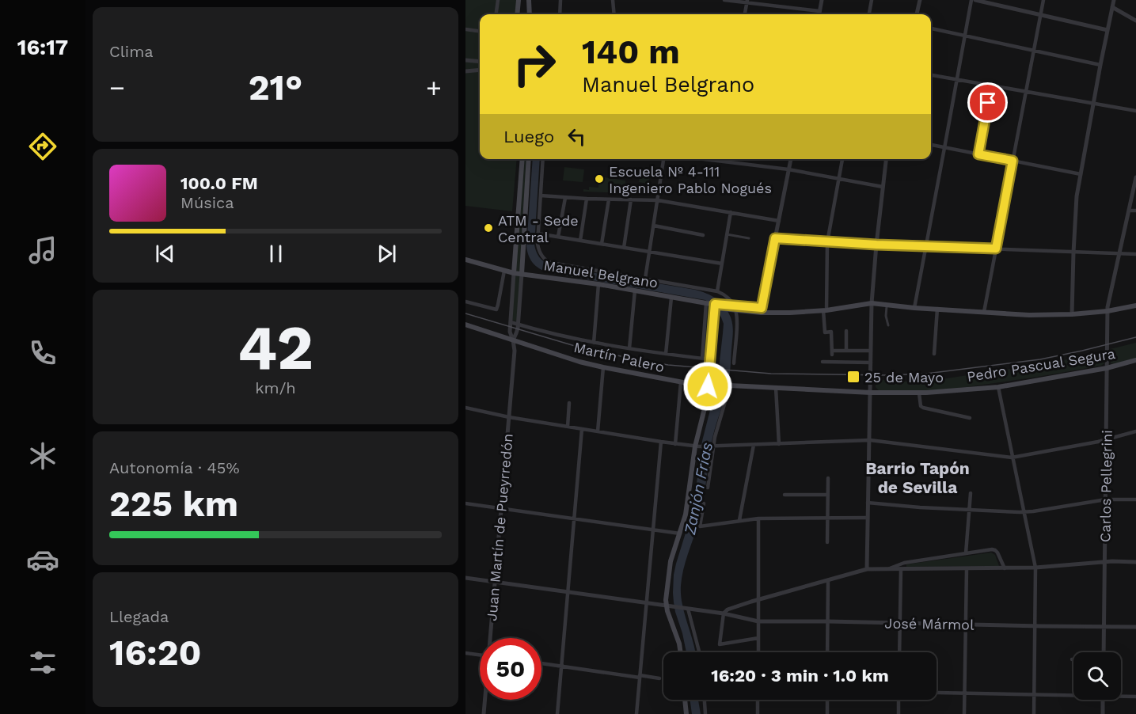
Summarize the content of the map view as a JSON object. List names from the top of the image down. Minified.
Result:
{"streets":{"main road":["Manuel Belgrano","Martín Palero","Pedro Pascual Segura"],"street":["Carlos Pellegrini","Juan Martín de Pueyrredón","José Mármol"]},"crossings":[["Manuel Belgrano","Juan Martín de Pueyrredón"],["Martín Palero","Pedro Pascual Segura"],["Martín Palero","Juan Martín de Pueyrredón"],["Pedro Pascual Segura","Carlos Pellegrini"],["Carlos Pellegrini","José Mármol"],["Juan Martín de Pueyrredón","José Mármol"]],"districts":["Barrio Tapón de Sevilla"],"water":["Zanjón Frías"],"places":{"other":["Escuela Nº 4-111 Ingeniero Pablo Nogués","ATM - Sede Central"],"transit":["25 de Mayo"]},"page":{"tabs":"16:17","tile":["Clima",["42","km/h"],["Autonomía · 45%","225 km"],["Llegada","16:20"]],"turn":["140 m","Manuel Belgrano"],"heat":["−","21°","+"],"then":"Luego","song":["100.0 FM","Música"],"limit":"50","trip":"16:20 · 3 min · 1.0 km"}}
